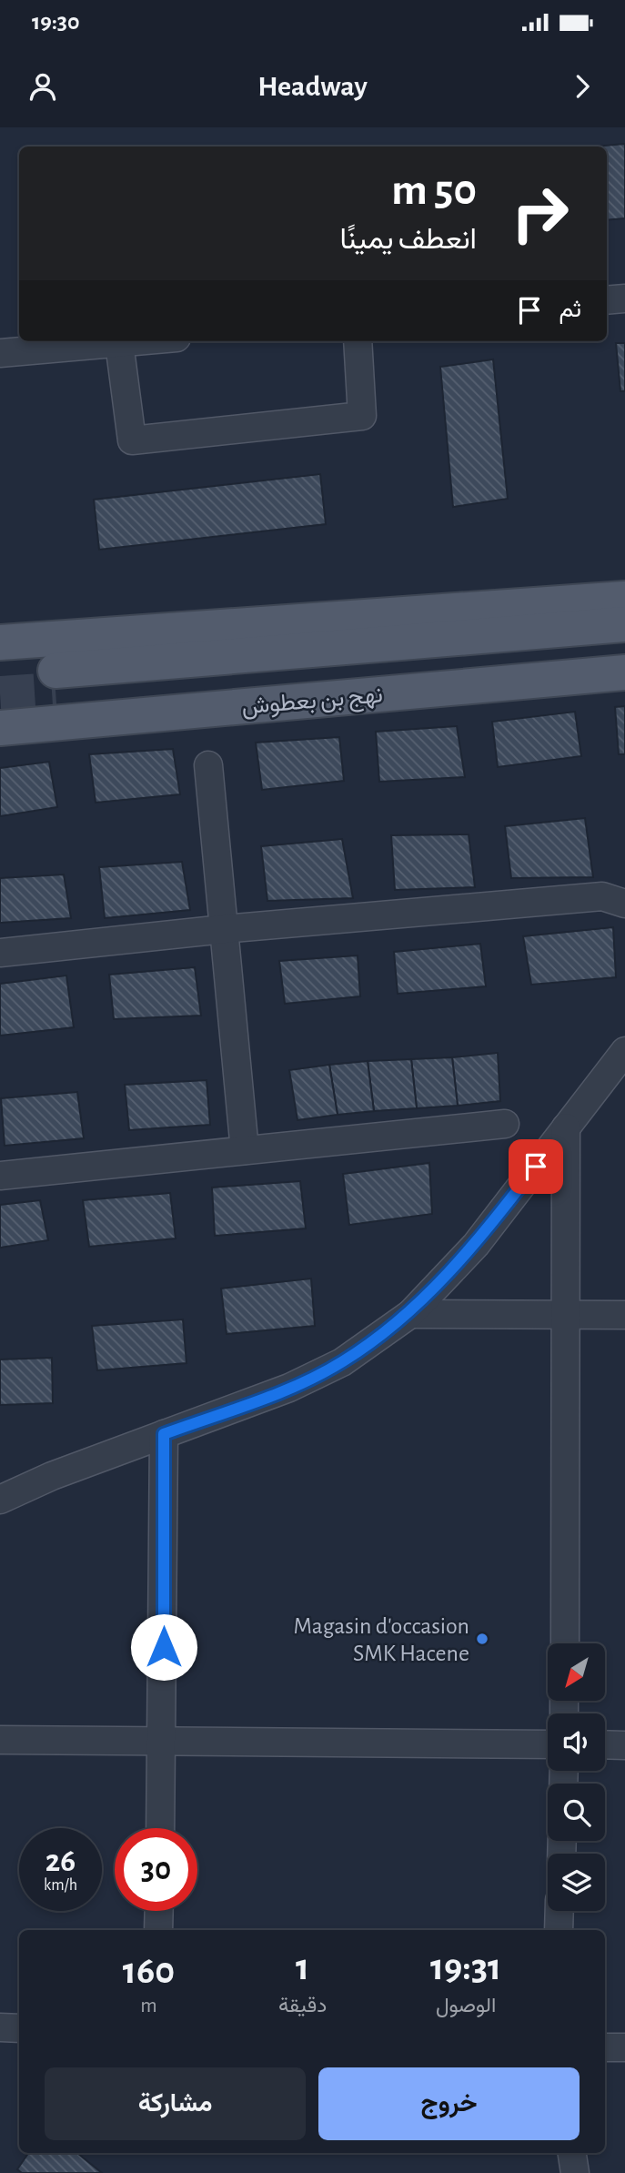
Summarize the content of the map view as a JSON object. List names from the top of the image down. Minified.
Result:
{"streets":{"main road":["نهج بن بعطوش"]},"places":["Magasin d'occasion SMK Hacene"],"north":"bottom left","page":{"status":"19:30","header":"Headway","turn":["50 m","انعطف يمينًا"],"then":"ثم","speed":"26 km/h","limit":"30","eta":["19:31","الوصول","1","دقيقة","160","m"],"buttons":["خروج","مشاركة"]}}
